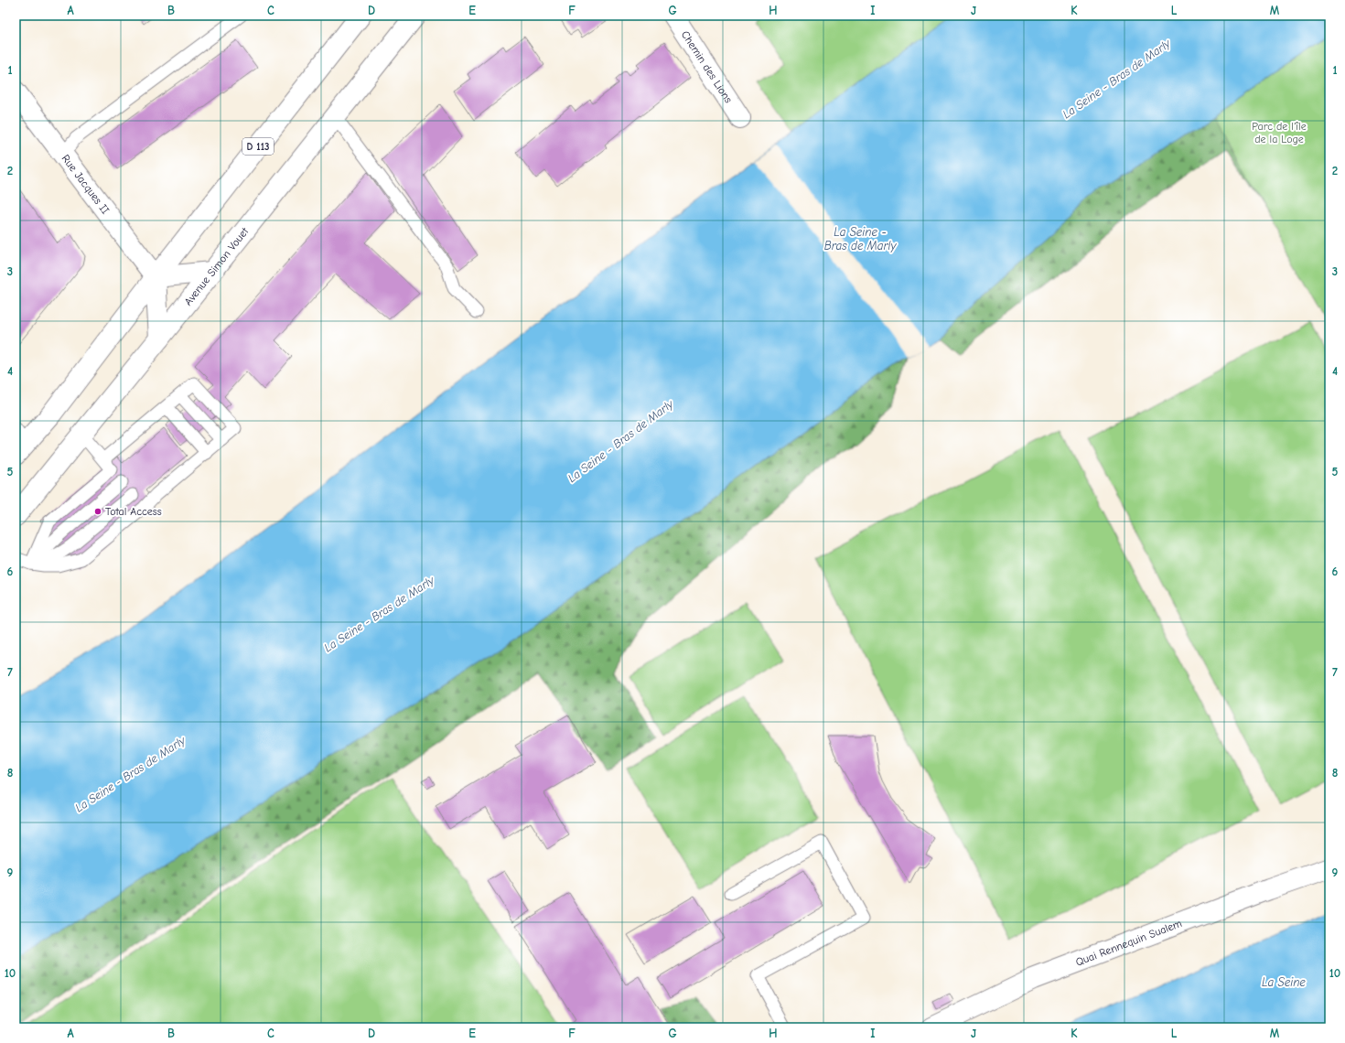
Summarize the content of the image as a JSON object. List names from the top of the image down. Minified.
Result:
{"streets":{"main road":["Chemin des Lions","D 113","Rue Jacques II","Avenue Simon Vouet","Quai Rennequin Sualem"]},"crossings":[["D 113","Rue Jacques II"]],"water":["La Seine - Bras de Marly","La Seine"],"parks":["Parc de l'île de la Loge"],"places":["Total Access"],"grid":{"columns":["A","B","C","D","E","F","G","H","I","J","K","L","M"],"rows":["1","2","3","4","5","6","7","8","9","10"]}}
